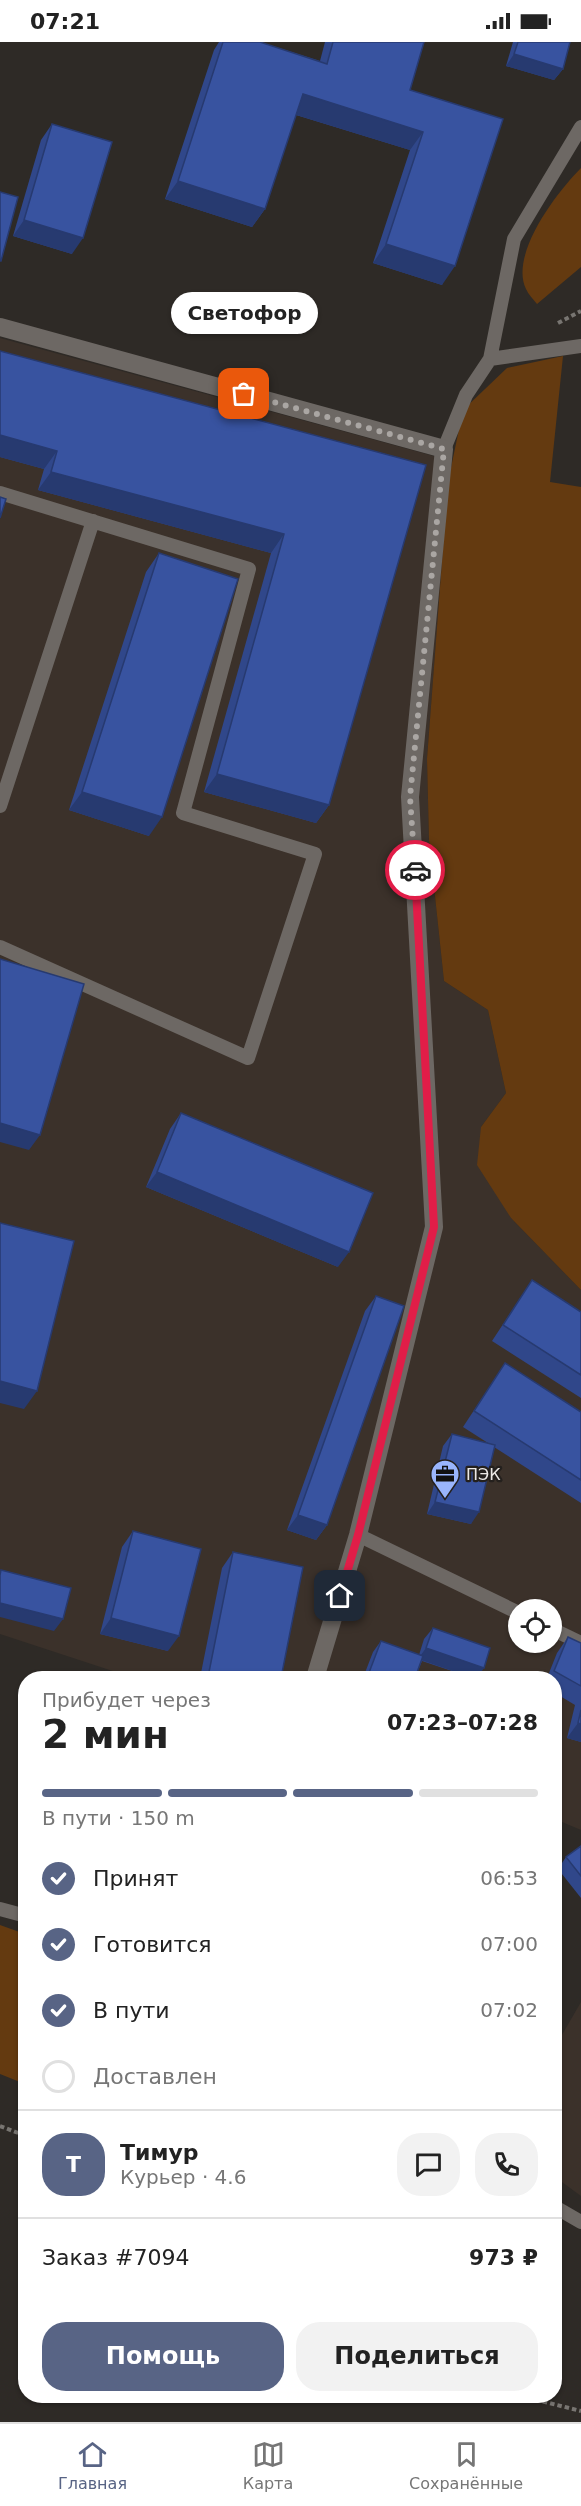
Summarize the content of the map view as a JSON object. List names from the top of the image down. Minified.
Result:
{"places":{"other":["Светофор"],"office":["ПЭК"]},"page":{"status":"07:21","bubble":"Светофор","heading":["2 мин","Прибудет через","07:23–07:28"],"panel":["Тимур","Курьер · 4.6","Заказ #7094","973 ₽"],"bar":"В пути · 150 m","list":[["Принят","06:53"],["Готовится","07:00"],["В пути","07:02"],"Доставлен"],"round":"Т","buttons":["Помощь","Поделиться"],"tabs":["Главная","Карта","Сохранённые"]}}
